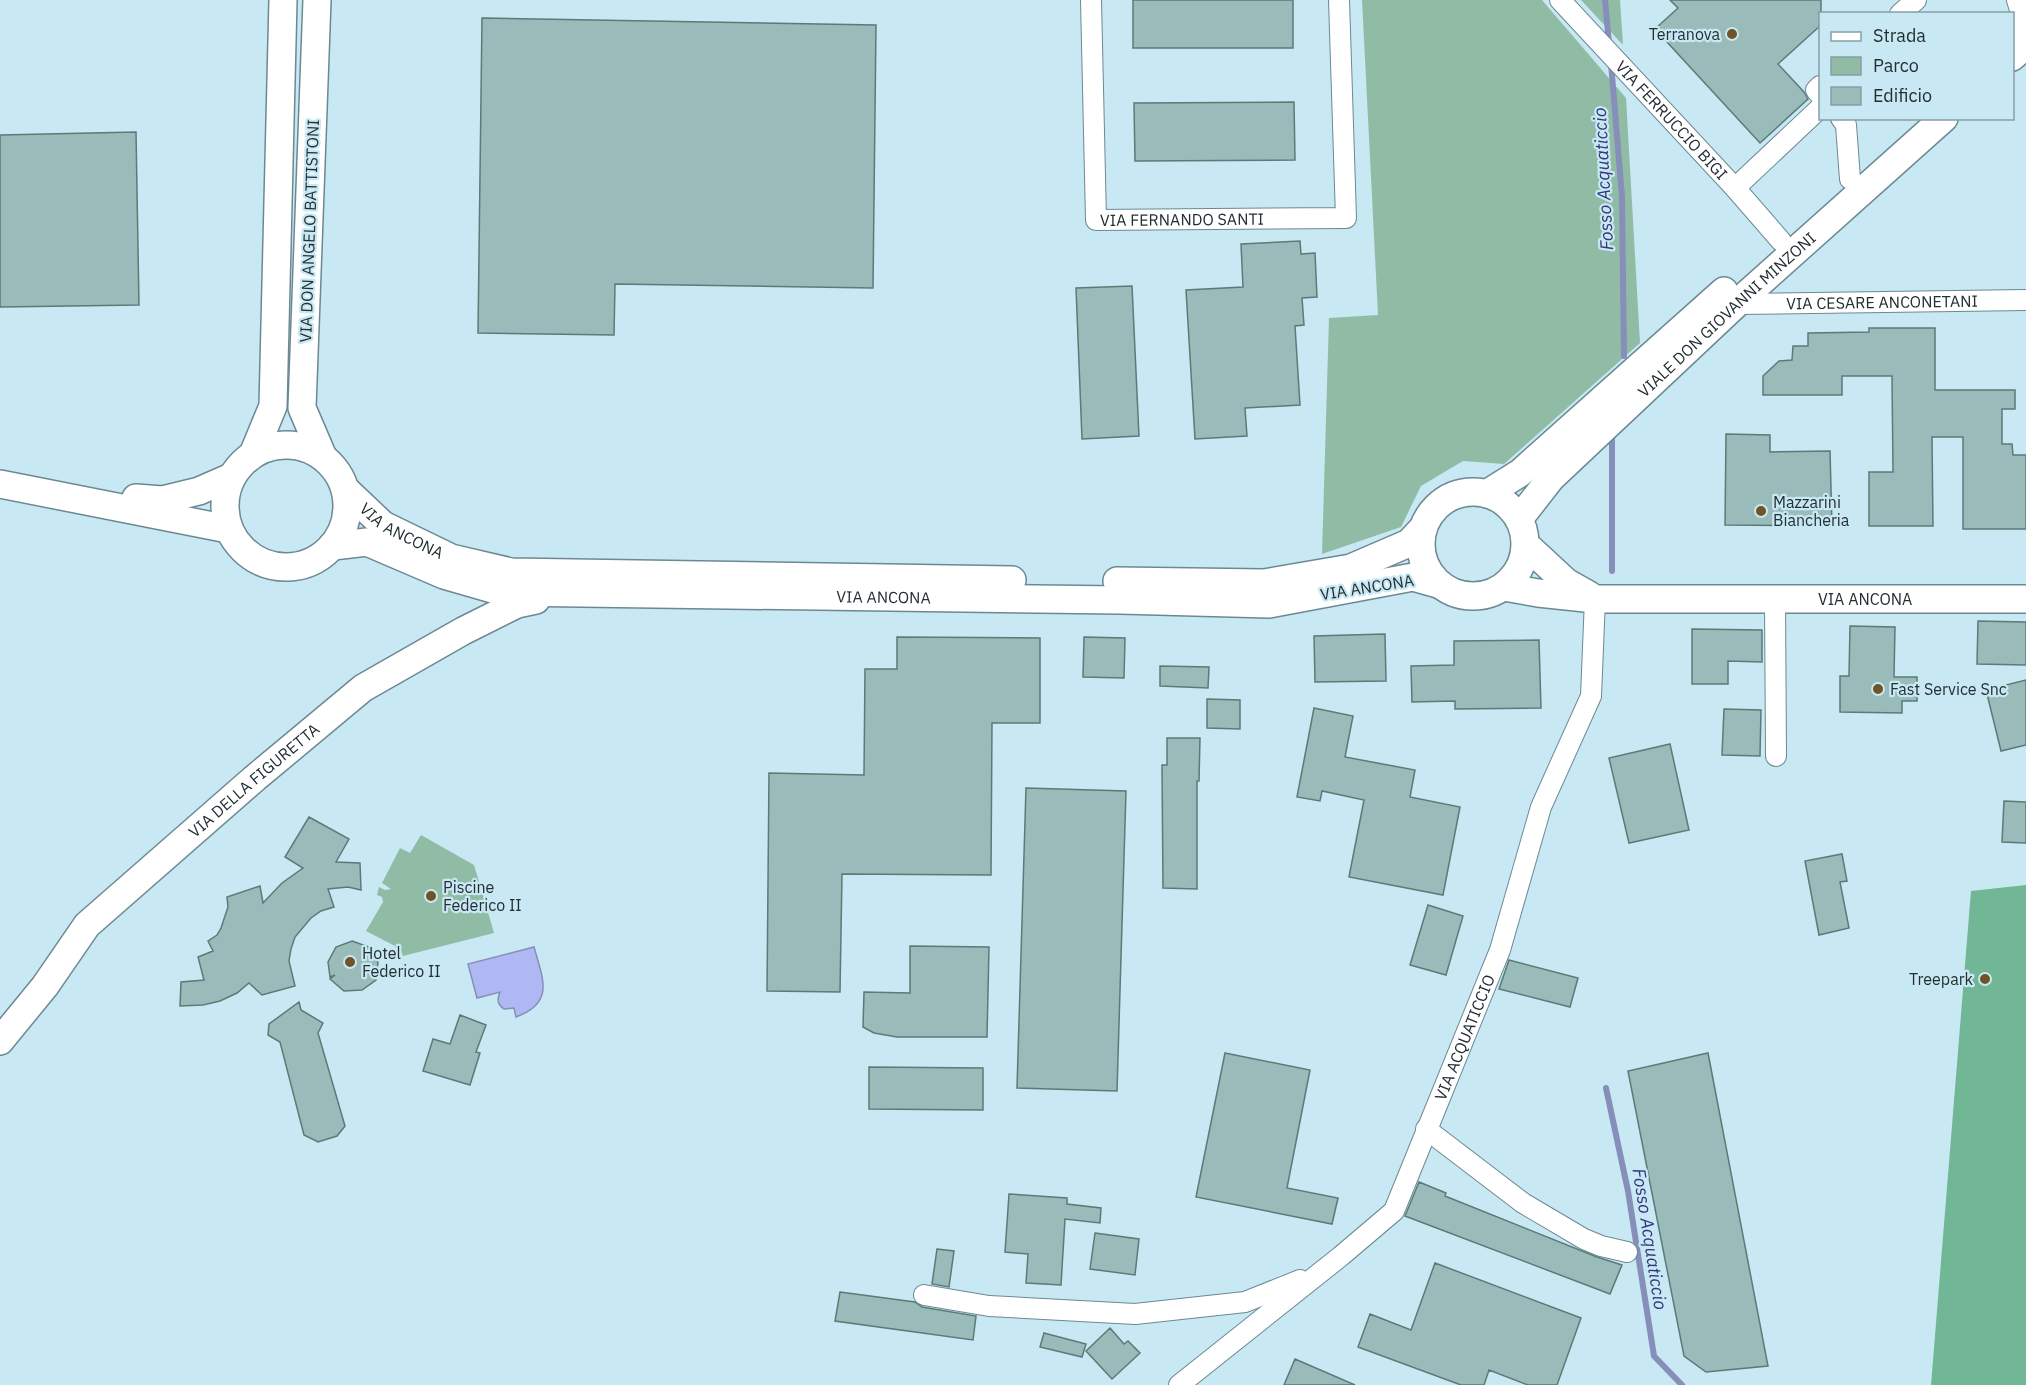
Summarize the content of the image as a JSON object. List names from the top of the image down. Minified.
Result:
{"streets":{"main road":["VIA DON ANGELO BATTISTONI","VIALE DON GIOVANNI MINZONI","VIA ANCONA","VIA DELLA FIGURETTA"],"street":["VIA FERRUCCIO BIGI","VIA FERNANDO SANTI","VIA CESARE ANCONETANI","VIA ACQUATICCIO"]},"crossings":[["VIA FERRUCCIO BIGI","VIALE DON GIOVANNI MINZONI"],["VIA DON ANGELO BATTISTONI","VIA ANCONA"],["VIA CESARE ANCONETANI","VIALE DON GIOVANNI MINZONI"],["VIALE DON GIOVANNI MINZONI","VIA ANCONA"],["VIA ANCONA","VIA DELLA FIGURETTA"],["VIA ANCONA","VIA ACQUATICCIO"]],"water":["Fosso Acquaticcio"],"places":["Terranova","Mazzarini Biancheria","Fast Service Snc","Piscine Federico II","Hotel Federico II","Treepark"],"legend":["Strada","Parco","Edificio"]}
